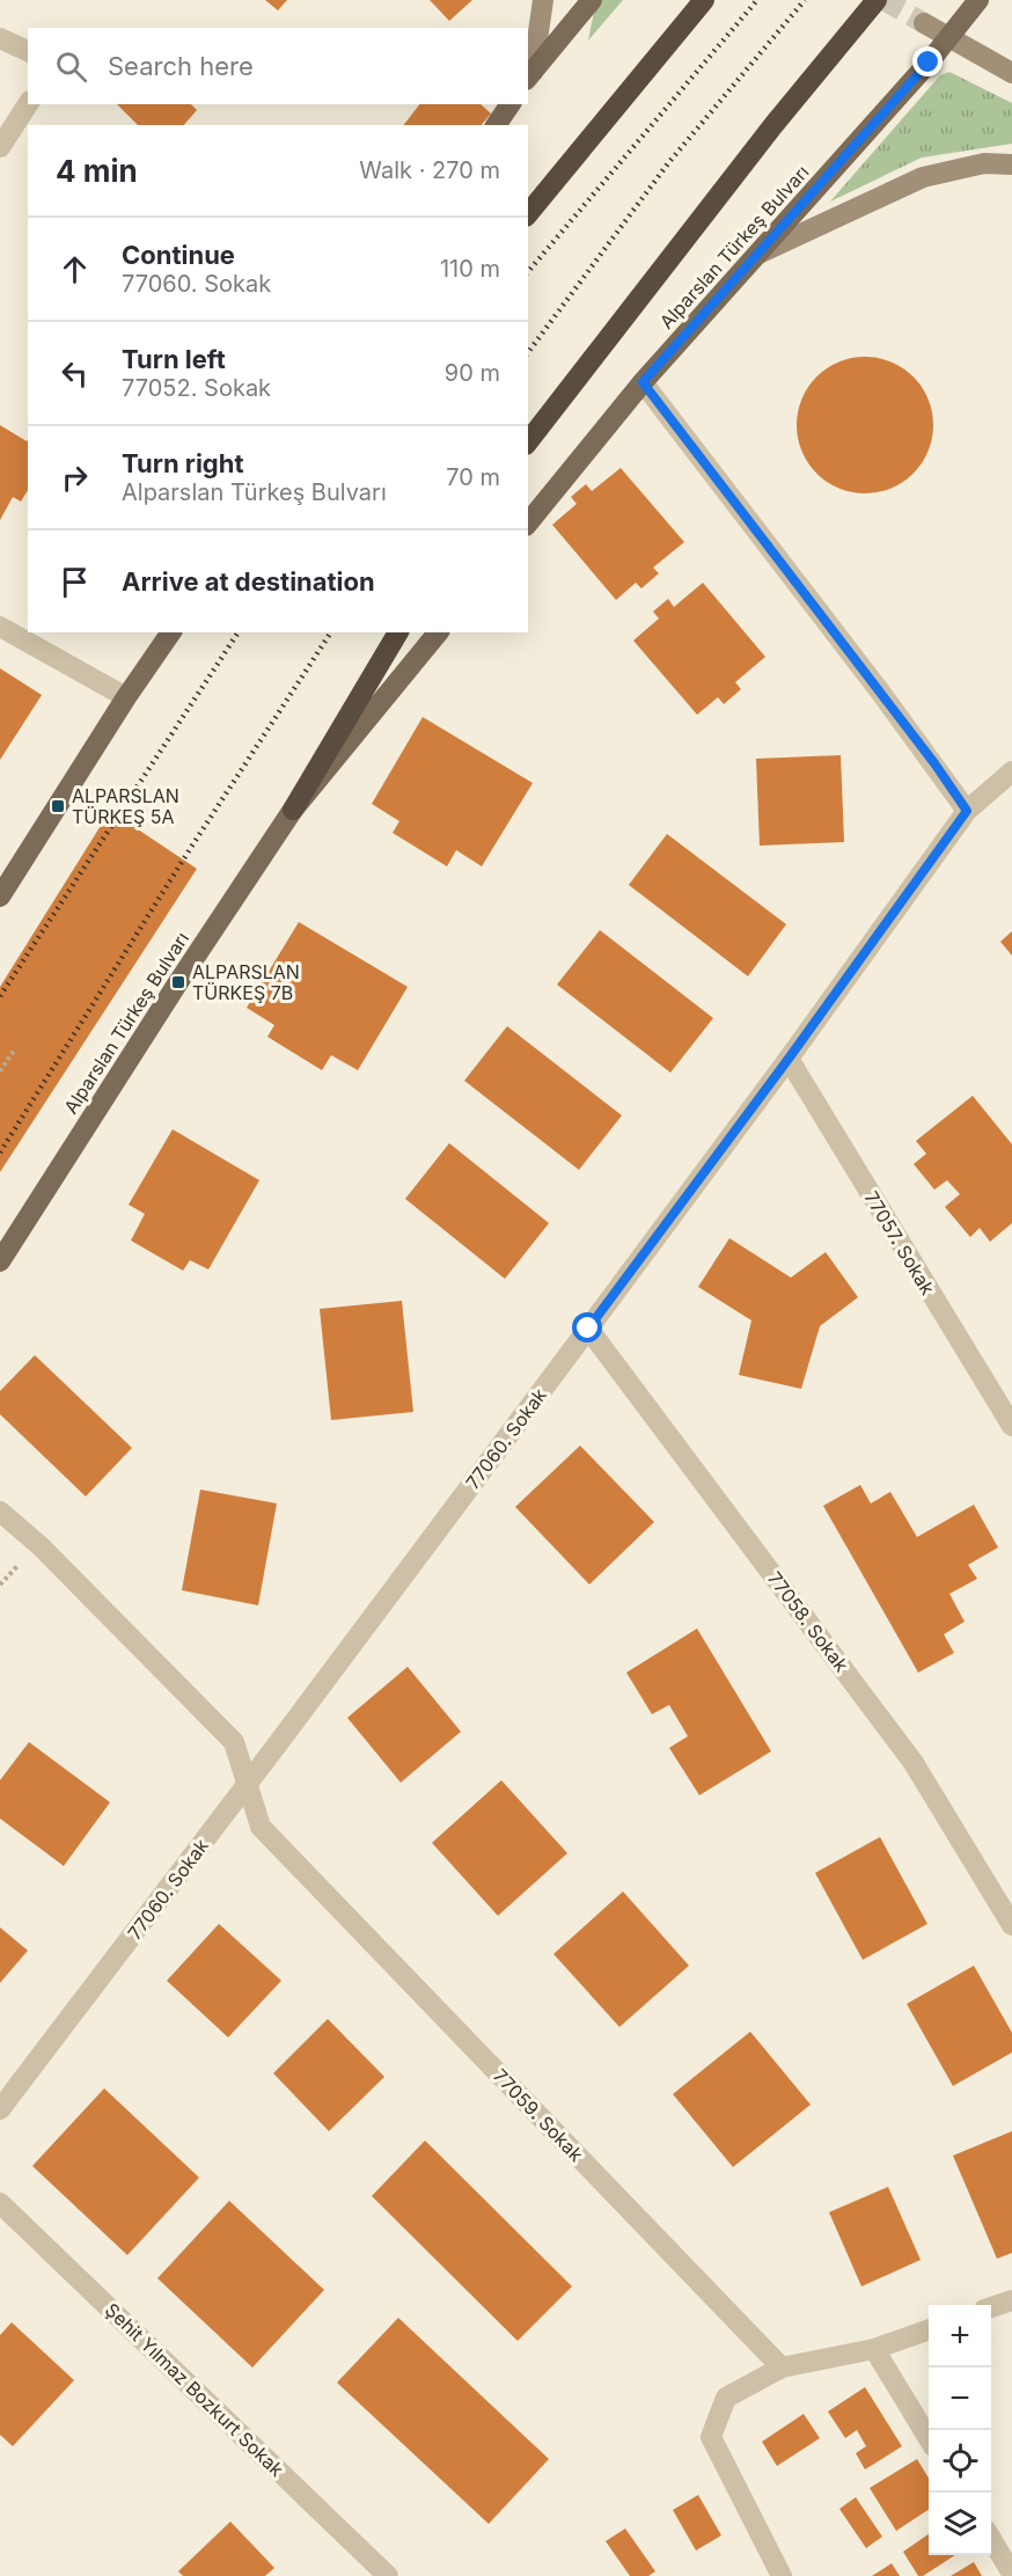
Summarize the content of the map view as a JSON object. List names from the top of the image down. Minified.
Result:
{"streets":{"highway":["Alparslan Türkeş Bulvarı"],"street":["77057. Sokak","77060. Sokak","77058. Sokak","77059. Sokak","Şehit Yılmaz Bozkurt Sokak"]},"crossings":[["77057. Sokak","77060. Sokak"],["77060. Sokak","77058. Sokak"],["77060. Sokak","77059. Sokak"]],"places":{"transit":["ALPARSLAN TÜRKEŞ 5A","ALPARSLAN TÜRKEŞ 7B"]},"page":{"search":"Search here","heading":["4 min","Walk · 270 m"],"list":[["Continue","77060. Sokak","110 m"],["Turn left","77052. Sokak","90 m"],["Turn right","Alparslan Türkeş Bulvarı","70 m"],"Arrive at destination"],"map_buttons":["+","−"]}}
